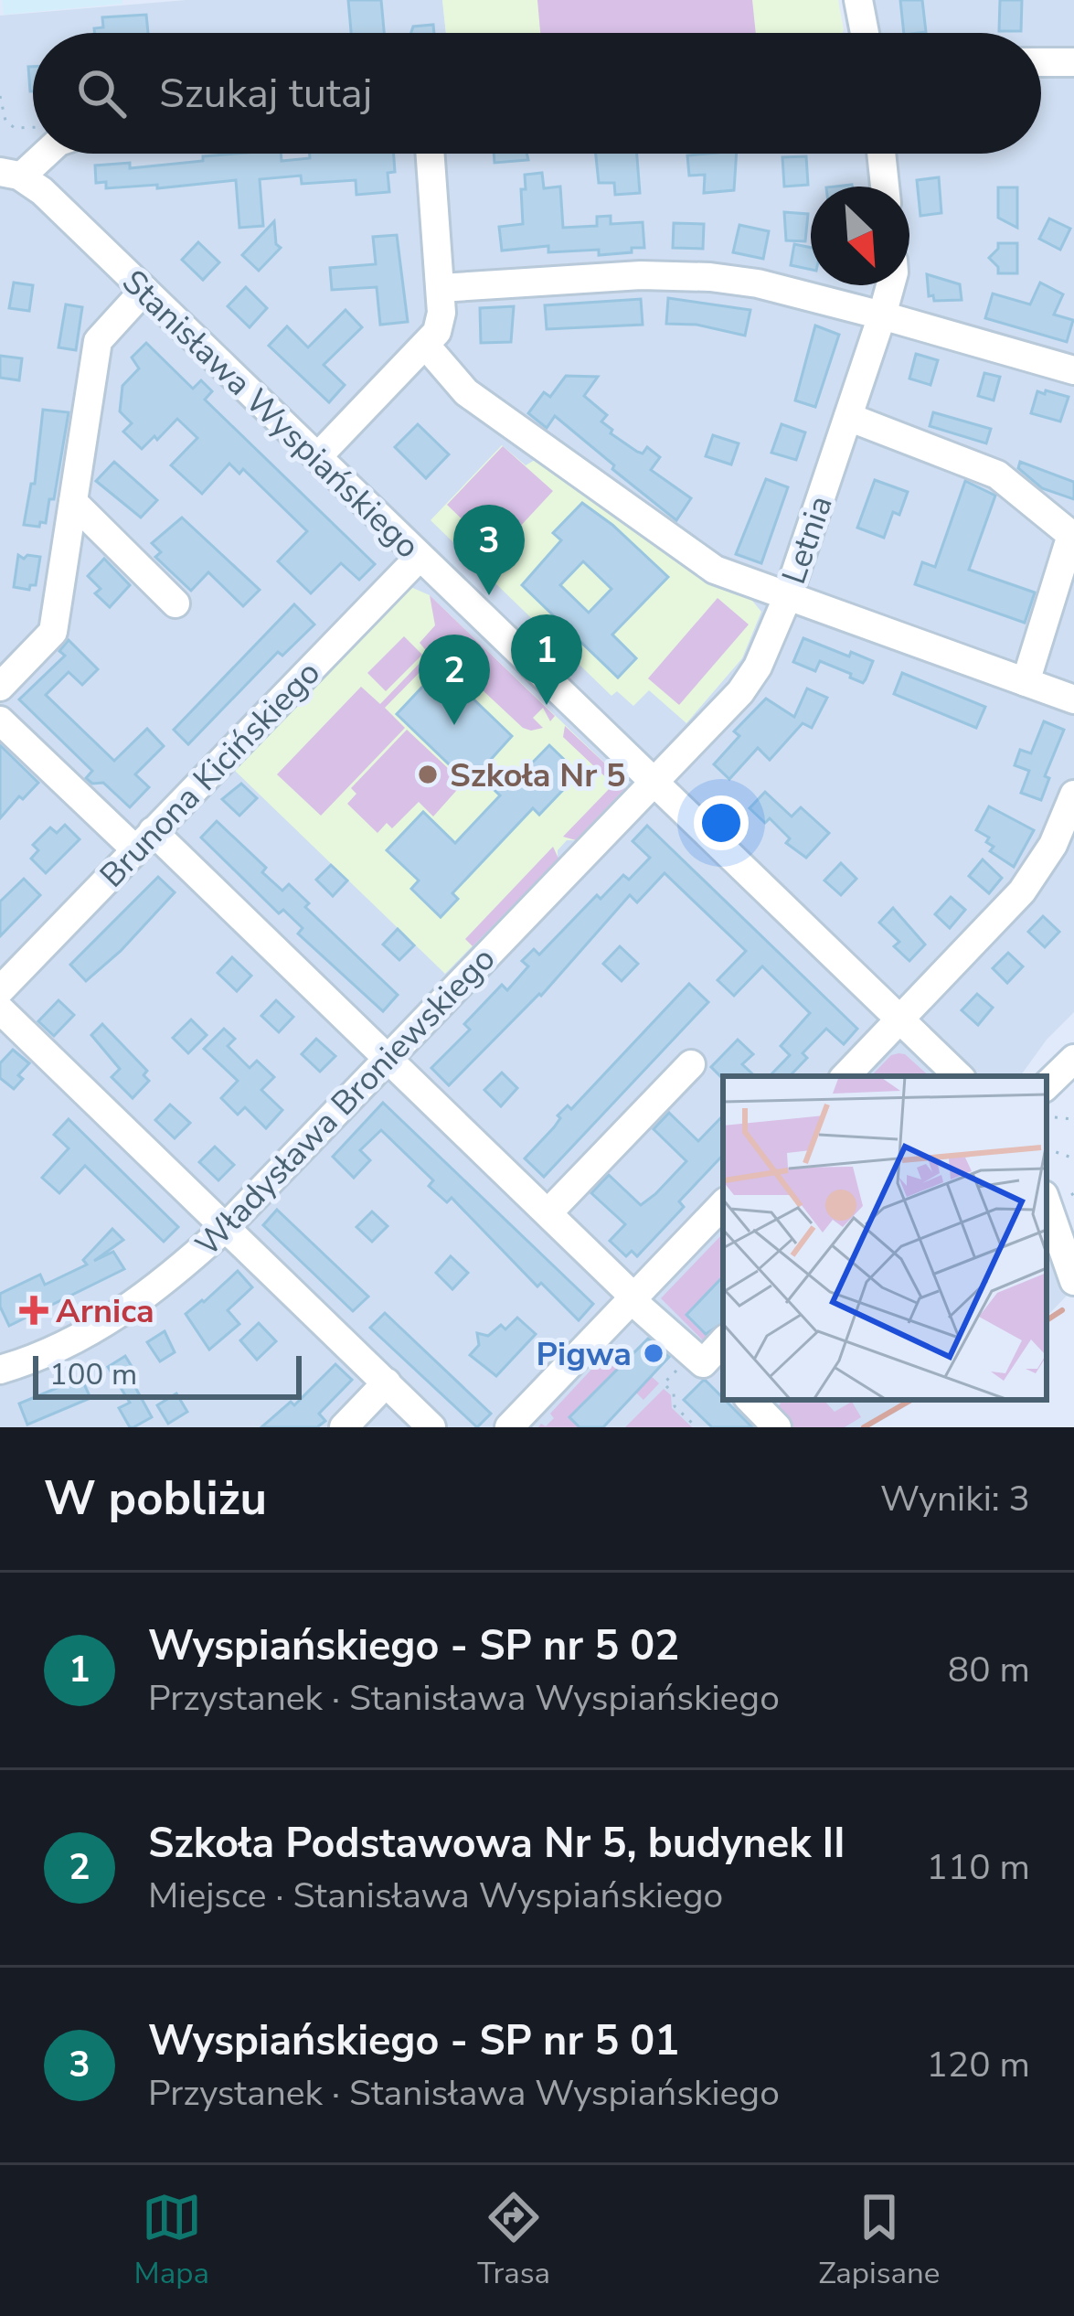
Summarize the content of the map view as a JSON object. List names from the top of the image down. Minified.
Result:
{"streets":{"street":["Stanisława Wyspiańskiego","Letnia","Brunona Kicińskiego","Władysława Broniewskiego"]},"crossings":[["Stanisława Wyspiańskiego","Letnia"],["Stanisława Wyspiańskiego","Brunona Kicińskiego"],["Stanisława Wyspiańskiego","Władysława Broniewskiego"],["Letnia","Władysława Broniewskiego"]],"places":{"other":["Szkoła Nr 5","Pigwa"],"health":["Arnica"]},"scale_bar":"100 m","north":"bottom right","page":{"search":"Szukaj tutaj","pins":["3","1","2"],"scale":"100 m","heading":["W pobliżu","Wyniki: 3"],"list":[{"mark":"1","name":"Wyspiańskiego - SP nr 5 02","note":"Przystanek · Stanisława Wyspiańskiego","value":"80 m"},{"mark":"2","name":"Szkoła Podstawowa Nr 5, budynek II","note":"Miejsce · Stanisława Wyspiańskiego","value":"110 m"},{"mark":"3","name":"Wyspiańskiego - SP nr 5 01","note":"Przystanek · Stanisława Wyspiańskiego","value":"120 m"}],"nav":["Mapa","Trasa","Zapisane"]}}
